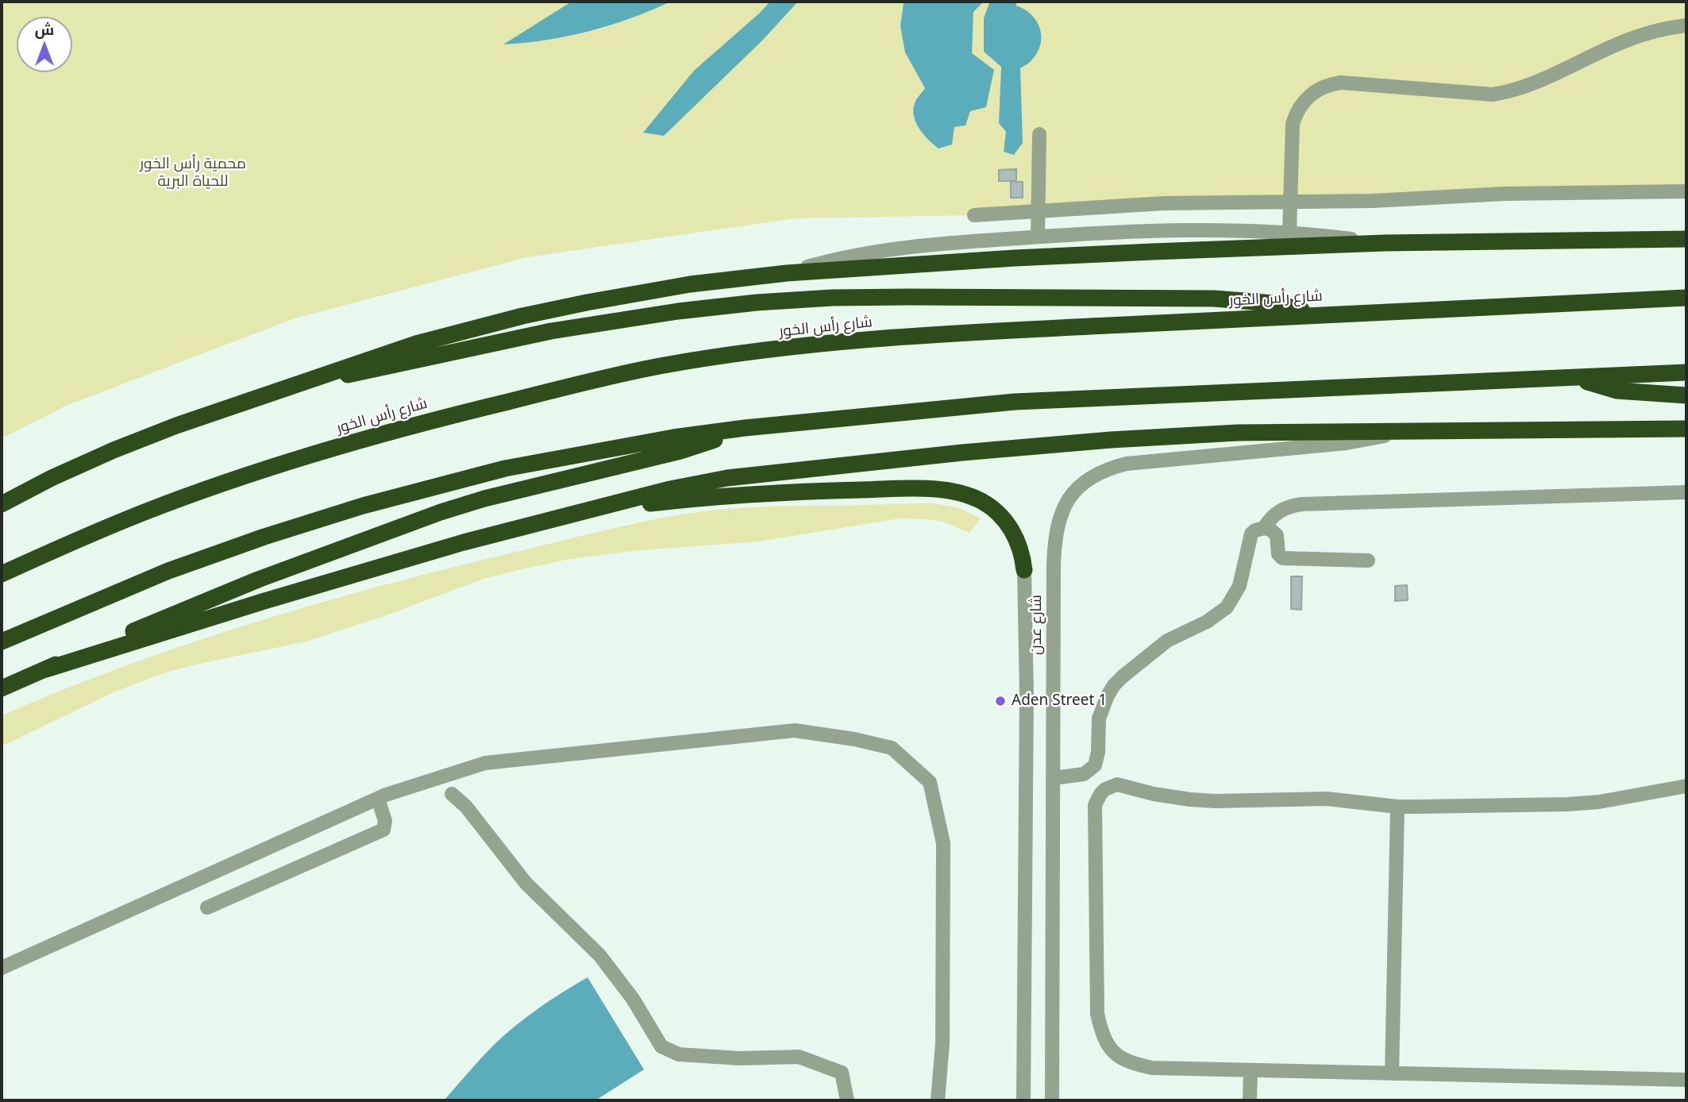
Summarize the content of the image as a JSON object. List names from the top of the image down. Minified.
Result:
{"streets":{"highway":["شارع رأس الخور"],"street":["شارع عدن"]},"parks":["محمية رأس الخور للحياة البرية"],"places":["Aden Street 1"],"north":"top"}
